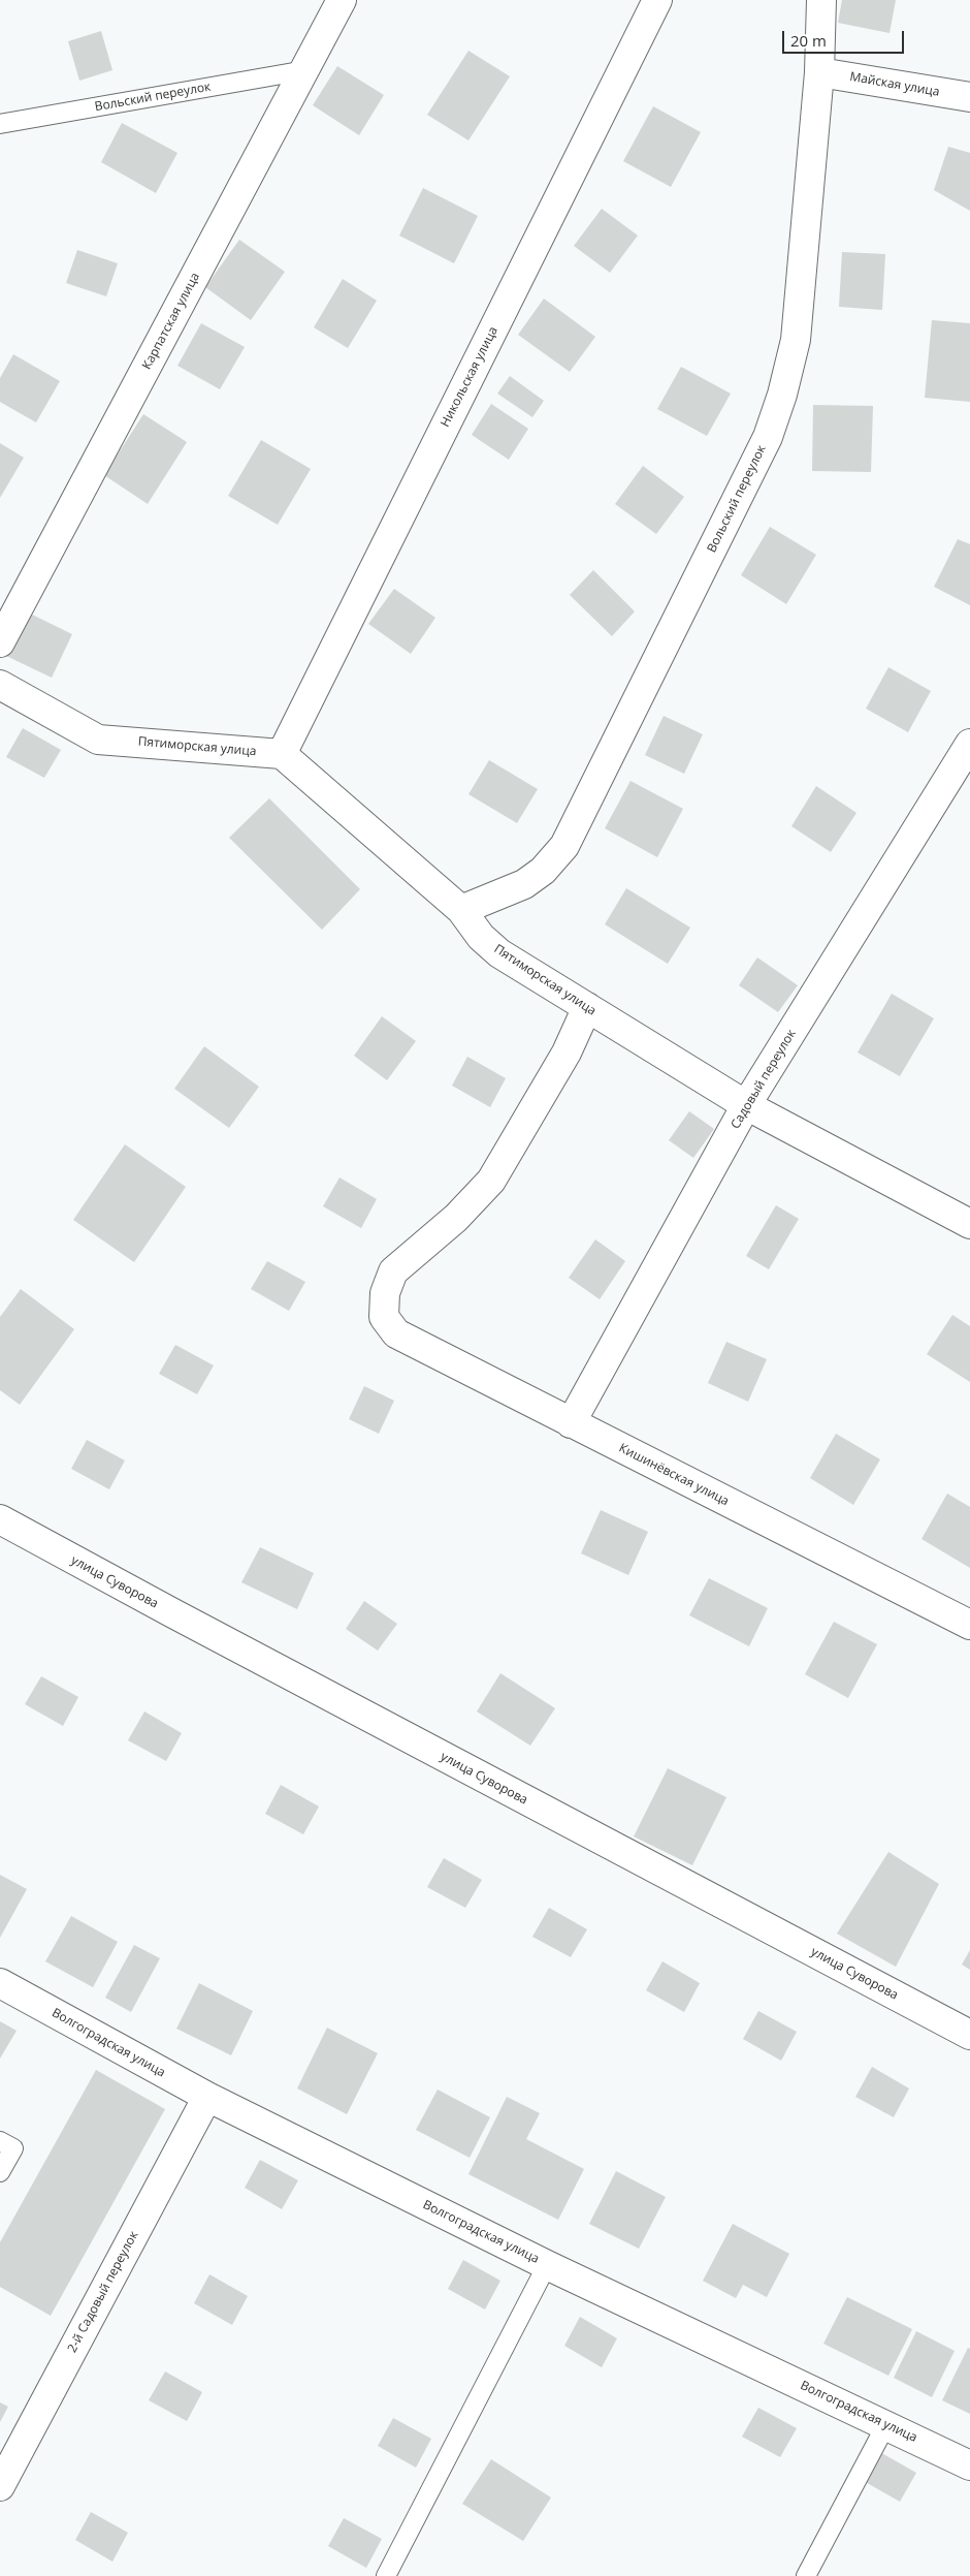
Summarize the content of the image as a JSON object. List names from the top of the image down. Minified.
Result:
{"streets":{"street":["Майская улица","Вольский переулок","Карпатская улица","Никольская улица","Пятиморская улица","Садовый переулок","Кишинёвская улица","улица Суворова","Волгоградская улица","2-й Садовый переулок"]},"crossings":[["Майская улица","Вольский переулок"],["Вольский переулок","Карпатская улица"],["Вольский переулок","Пятиморская улица"],["Никольская улица","Пятиморская улица"],["Пятиморская улица","Садовый переулок"],["Пятиморская улица","Кишинёвская улица"],["Садовый переулок","Кишинёвская улица"],["Волгоградская улица","2-й Садовый переулок"]],"scale_bar":"20 m"}
